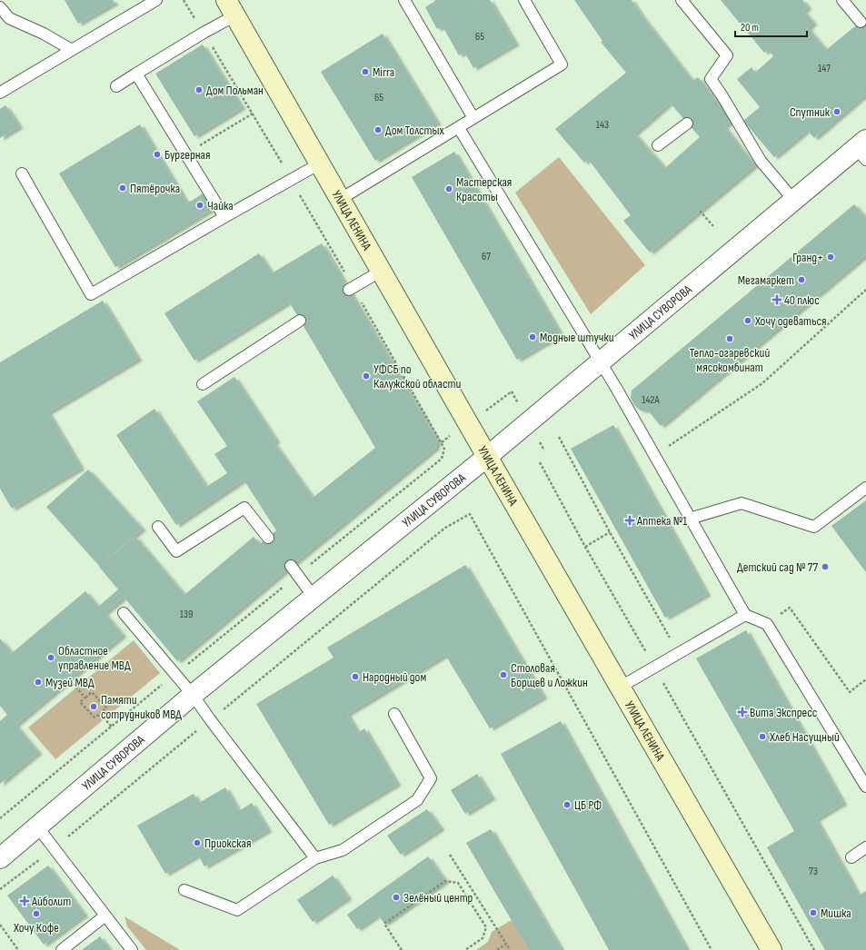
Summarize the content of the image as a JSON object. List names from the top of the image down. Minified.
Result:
{"streets":{"main road":["УЛИЦА ЛЕНИНА"],"street":["УЛИЦА СУВОРОВА"]},"crossings":[["УЛИЦА ЛЕНИНА","УЛИЦА СУВОРОВА"]],"places":{"other":["Mirra","Дом Польман","Спутник","Дом Толстых","Бургерная","Пятёрочка","Мастерская Красоты","Чайка","Гранд+","Мегамаркет","Хочу одеваться","Модные штучки","Тепло-огаревский мясокомбинат","УФСБ по Калужской области","Детский сад № 77","Областное управление МВД","Столовая Борщев и Ложкин","Народный дом","Музей МВД","Памяти сотрудников МВД","Хлеб Насущный","ЦБ РФ","Приокская","Зелёный центр","Мишка","Хочу Кофе"],"health":["40 плюс","Аптека №1","Вита Экспресс","Айболит"]},"house_numbers":["65","147","65","143","67","142А","139","73"],"scale_bar":"20 m"}
